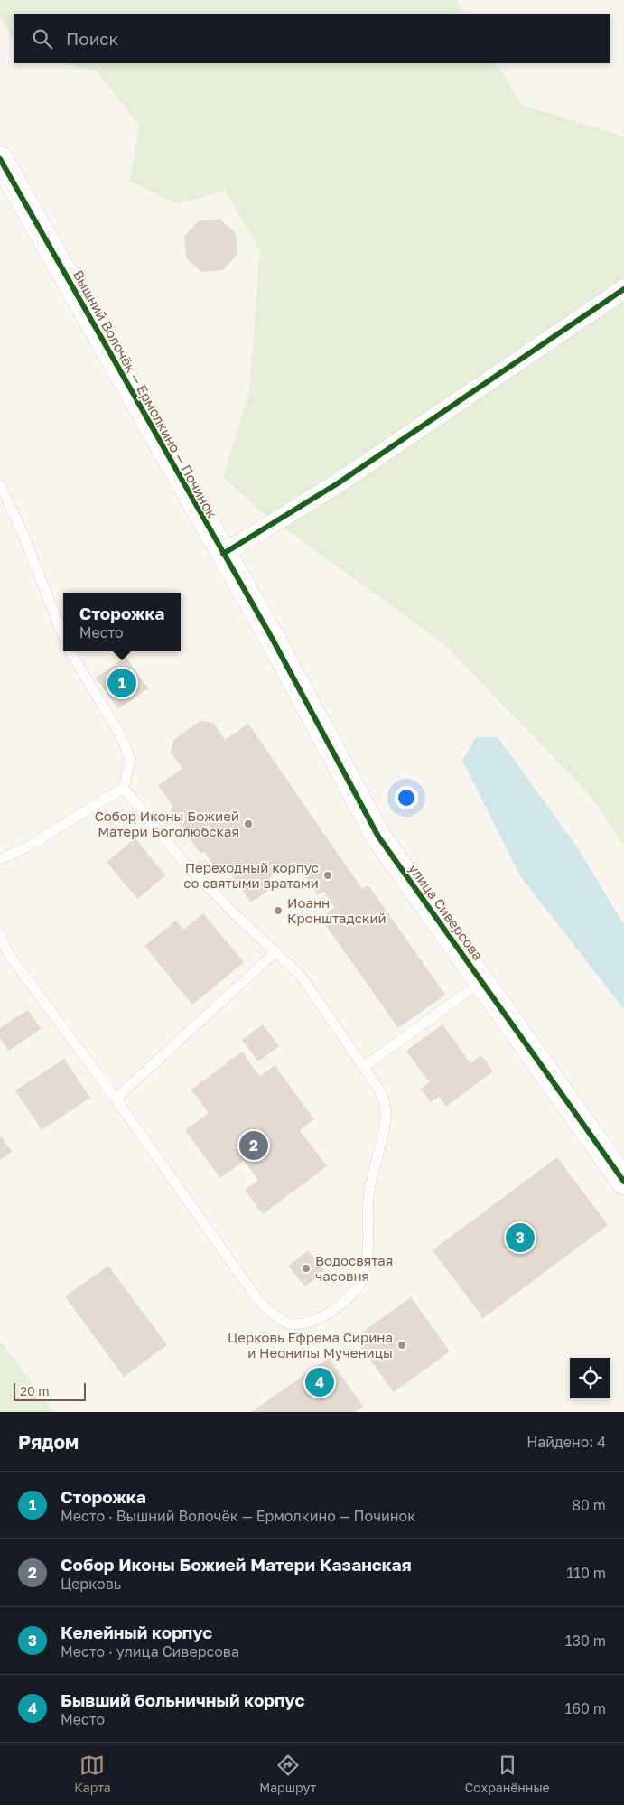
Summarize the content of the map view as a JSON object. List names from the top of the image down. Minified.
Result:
{"streets":{"street":["Вышний Волочёк — Ермолкино — Починок","улица Сиверсова"]},"crossings":[["Вышний Волочёк — Ермолкино — Починок","улица Сиверсова"]],"places":["Собор Иконы Божией Матери Боголюбская","Переходный корпус со святыми вратами","Иоанн Кронштадский","Водосвятая часовня","Церковь Ефрема Сирина и Неонилы Мученицы"],"scale_bar":"20 m","page":{"search":"Поиск","popup":["Сторожка","Место"],"pins":["1","2","3","4"],"scale":"20 m","heading":["Рядом","Найдено: 4"],"list":[{"mark":"1","name":"Сторожка","note":"Место · Вышний Волочёк — Ермолкино — Починок","value":"80 m"},{"mark":"2","name":"Собор Иконы Божией Матери Казанская","note":"Церковь","value":"110 m"},{"mark":"3","name":"Келейный корпус","note":"Место · улица Сиверсова","value":"130 m"},{"mark":"4","name":"Бывший больничный корпус","note":"Место","value":"160 m"}],"nav":["Карта","Маршрут","Сохранённые"]}}
